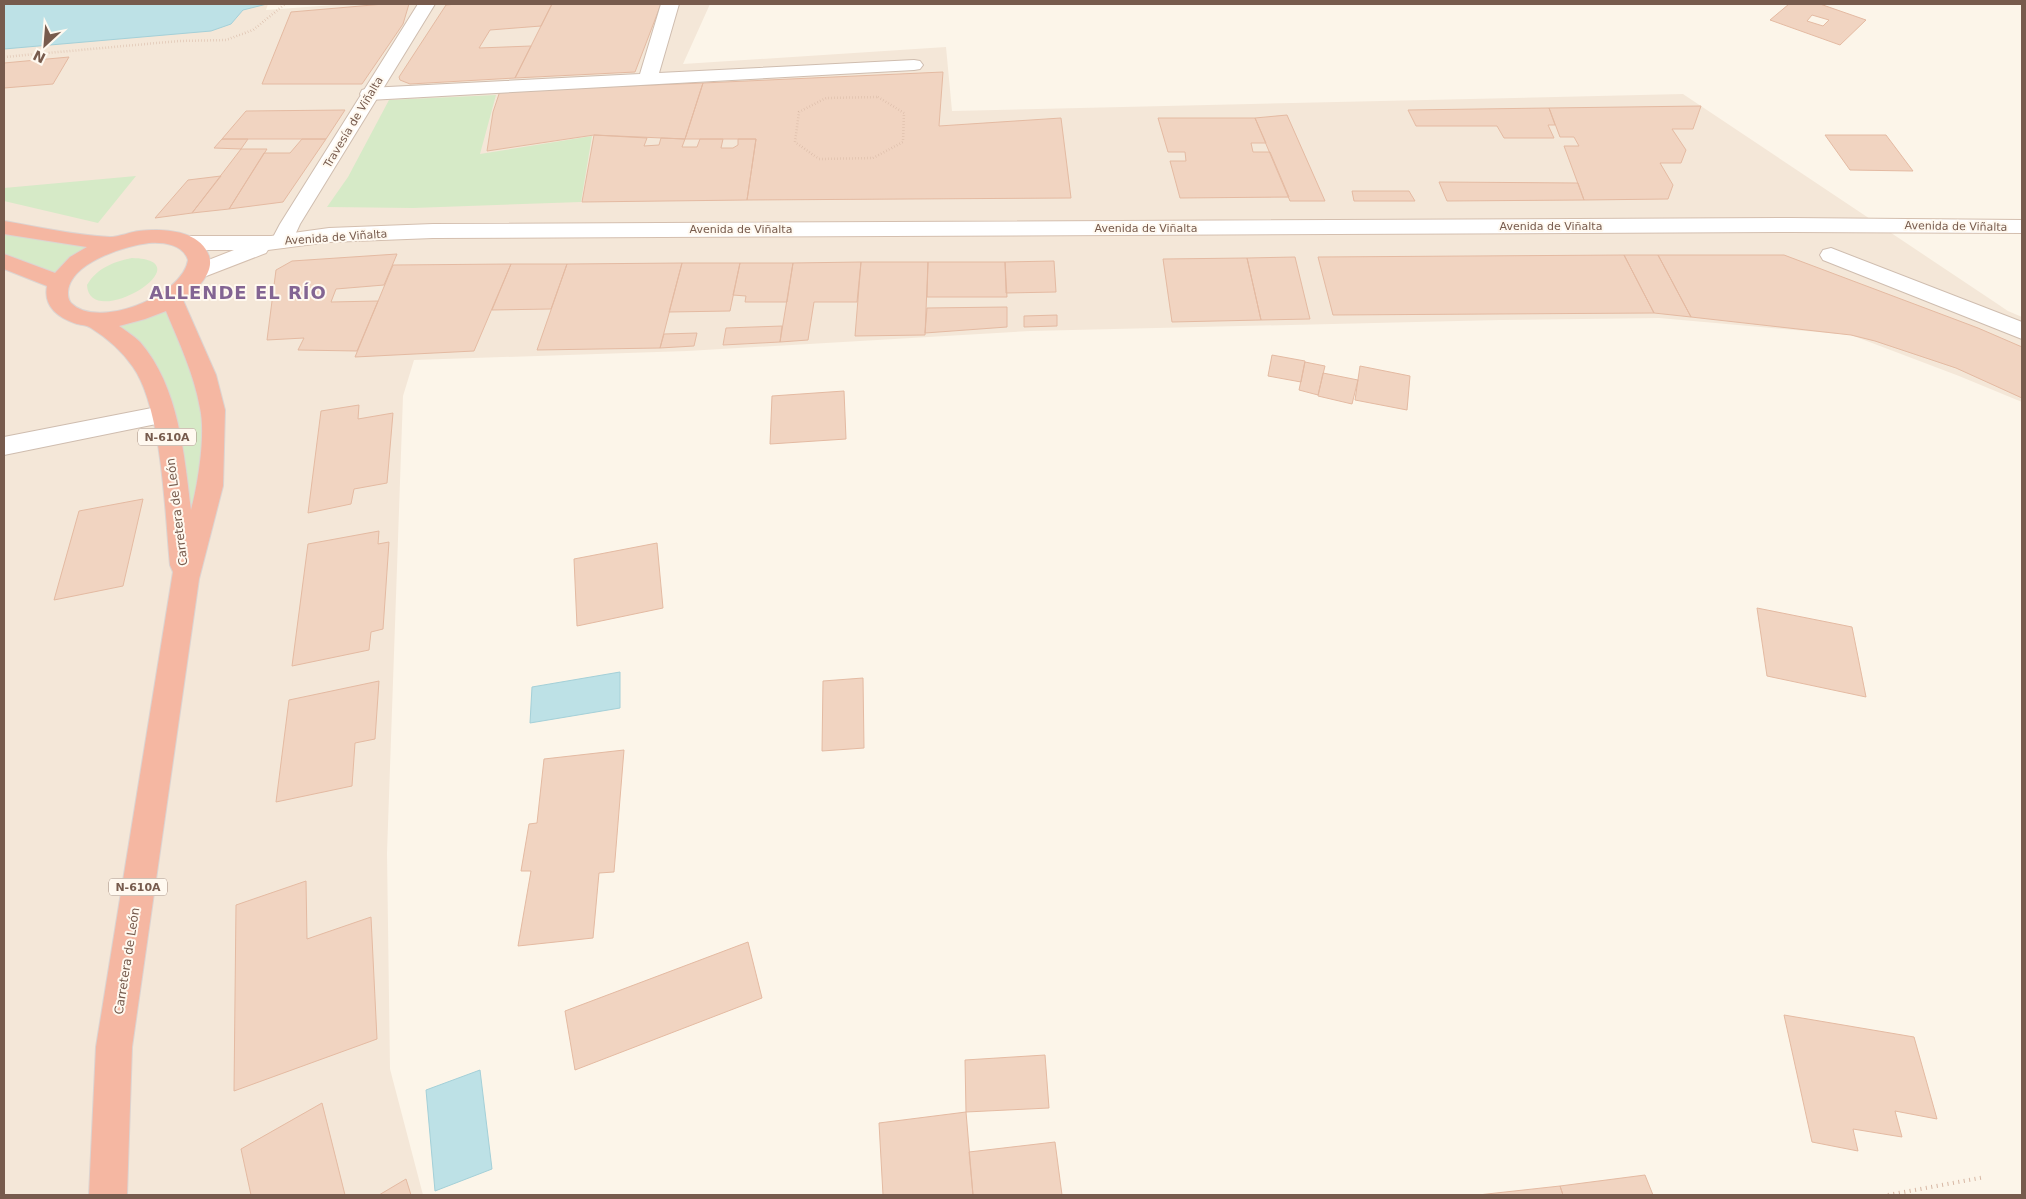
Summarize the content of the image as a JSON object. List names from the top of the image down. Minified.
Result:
{"streets":{"highway":["N-610A","Carretera de León"],"main road":["Travesía de Viñalta","Avenida de Viñalta"]},"crossings":[["Travesía de Viñalta","Avenida de Viñalta"],["N-610A","Carretera de León"]],"districts":["ALLENDE EL RÍO"],"north":"bottom left"}
